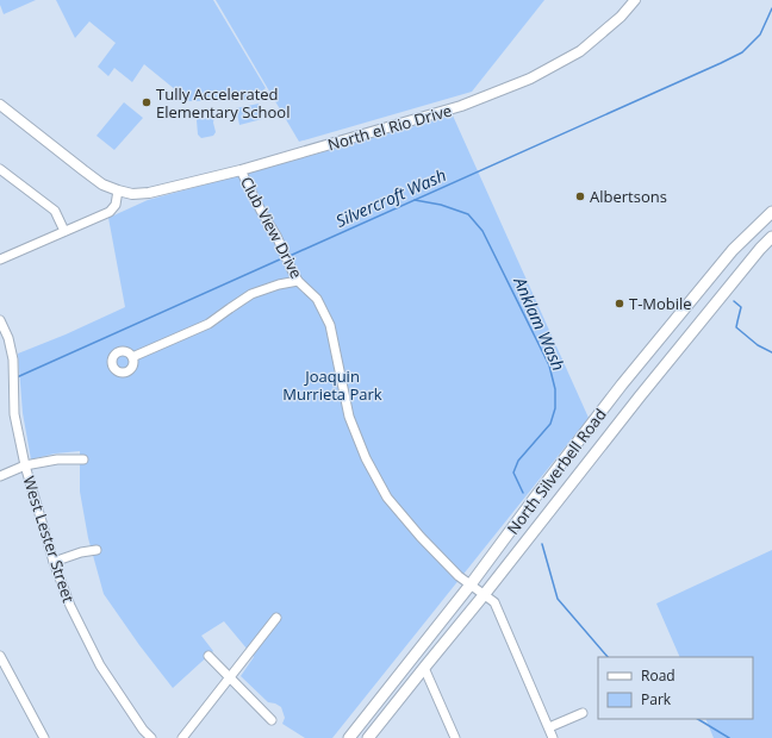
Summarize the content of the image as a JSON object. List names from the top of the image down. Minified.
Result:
{"streets":{"main road":["North Silverbell Road"],"street":["North el Rio Drive","Club View Drive","West Lester Street"]},"crossings":[["North el Rio Drive","Club View Drive"],["Club View Drive","North Silverbell Road"]],"water":["Silvercroft Wash","Anklam Wash"],"parks":["Joaquin Murrieta Park"],"places":["Tully Accelerated Elementary School","Albertsons","T-Mobile"],"legend":["Road","Park"]}
